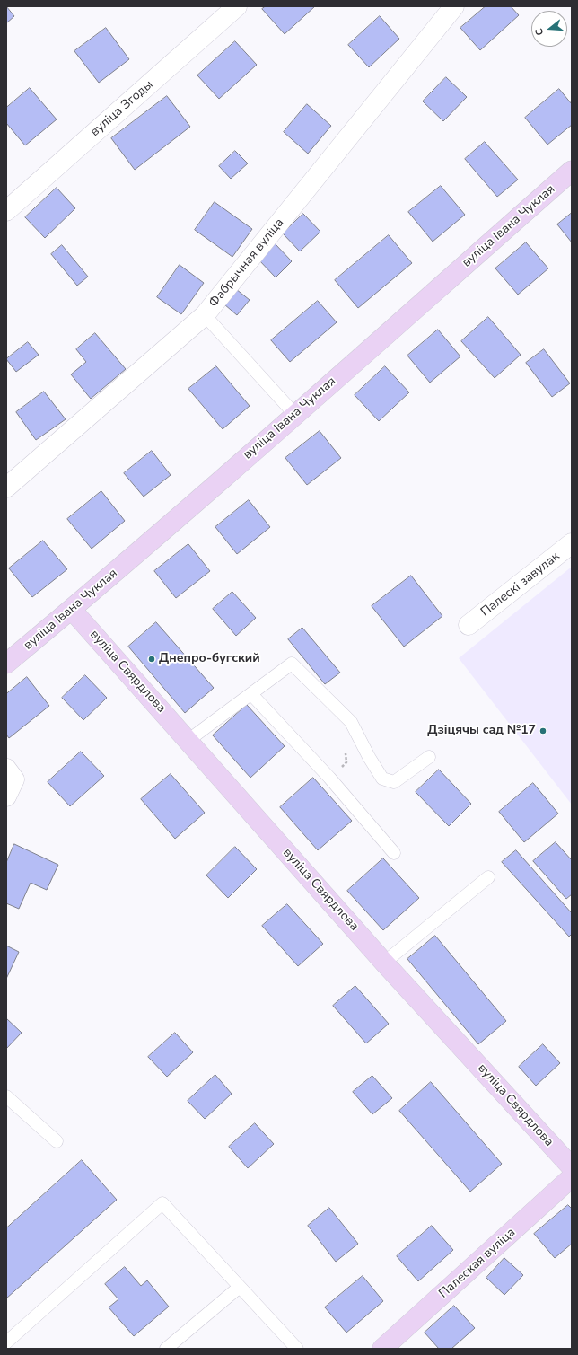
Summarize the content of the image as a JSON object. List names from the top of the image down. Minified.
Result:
{"streets":{"street":["вуліца Згоды","вуліца Івана Чуклая","Фабрычная вуліца","Палескі завулак","вуліца Свярдлова","Палеская вуліца"]},"crossings":[["вуліца Івана Чуклая","вуліца Свярдлова"]],"places":["Днепро-бугский","Дзіцячы сад №17"],"north":"left"}
